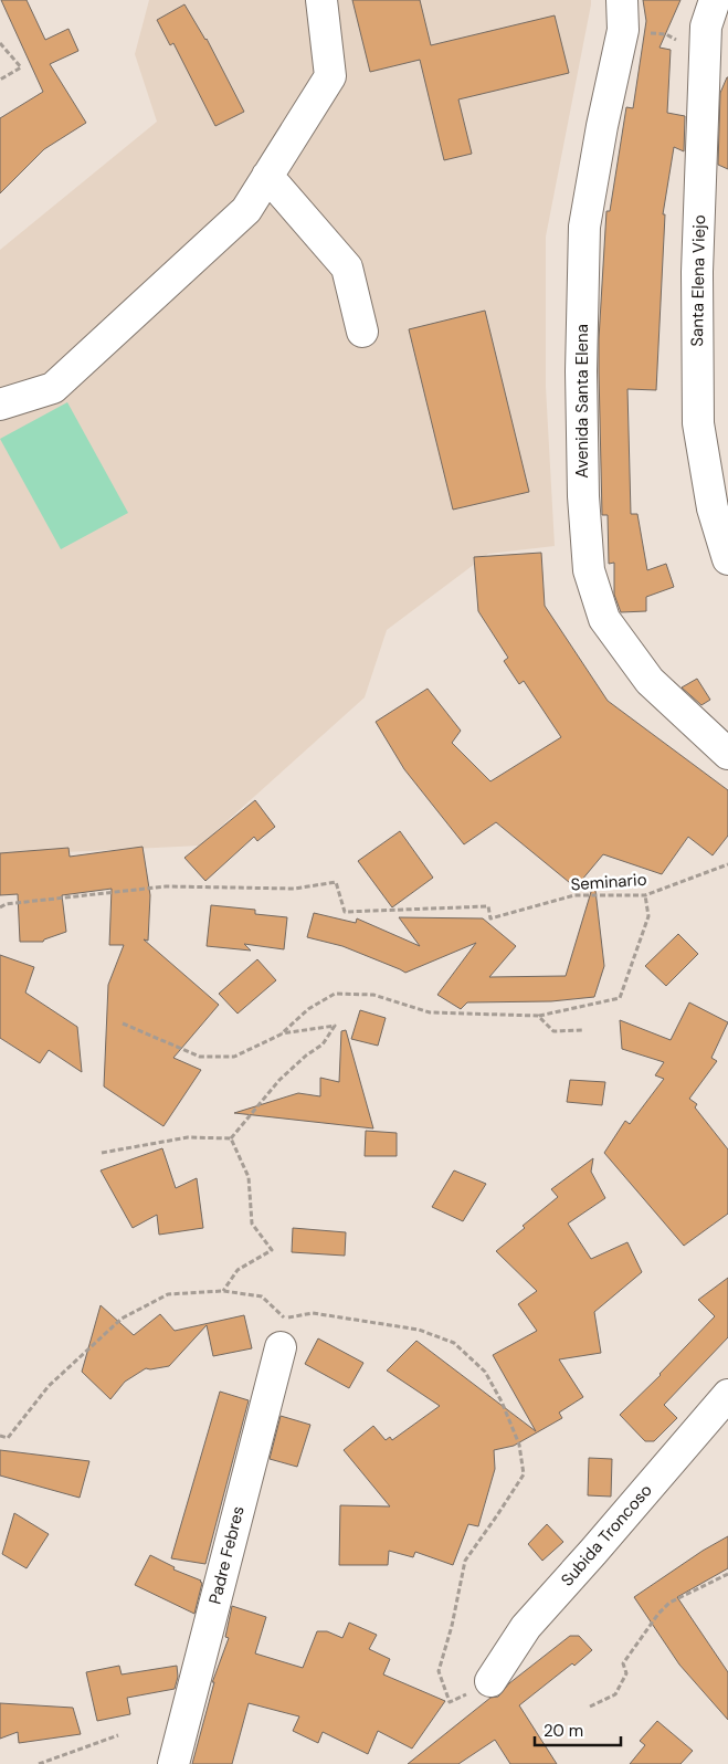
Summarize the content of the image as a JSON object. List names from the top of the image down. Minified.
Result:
{"streets":{"street":["Santa Elena Viejo","Avenida Santa Elena","Subida Troncoso","Padre Febres"],"path":["Seminario"]},"scale_bar":"20 m"}
